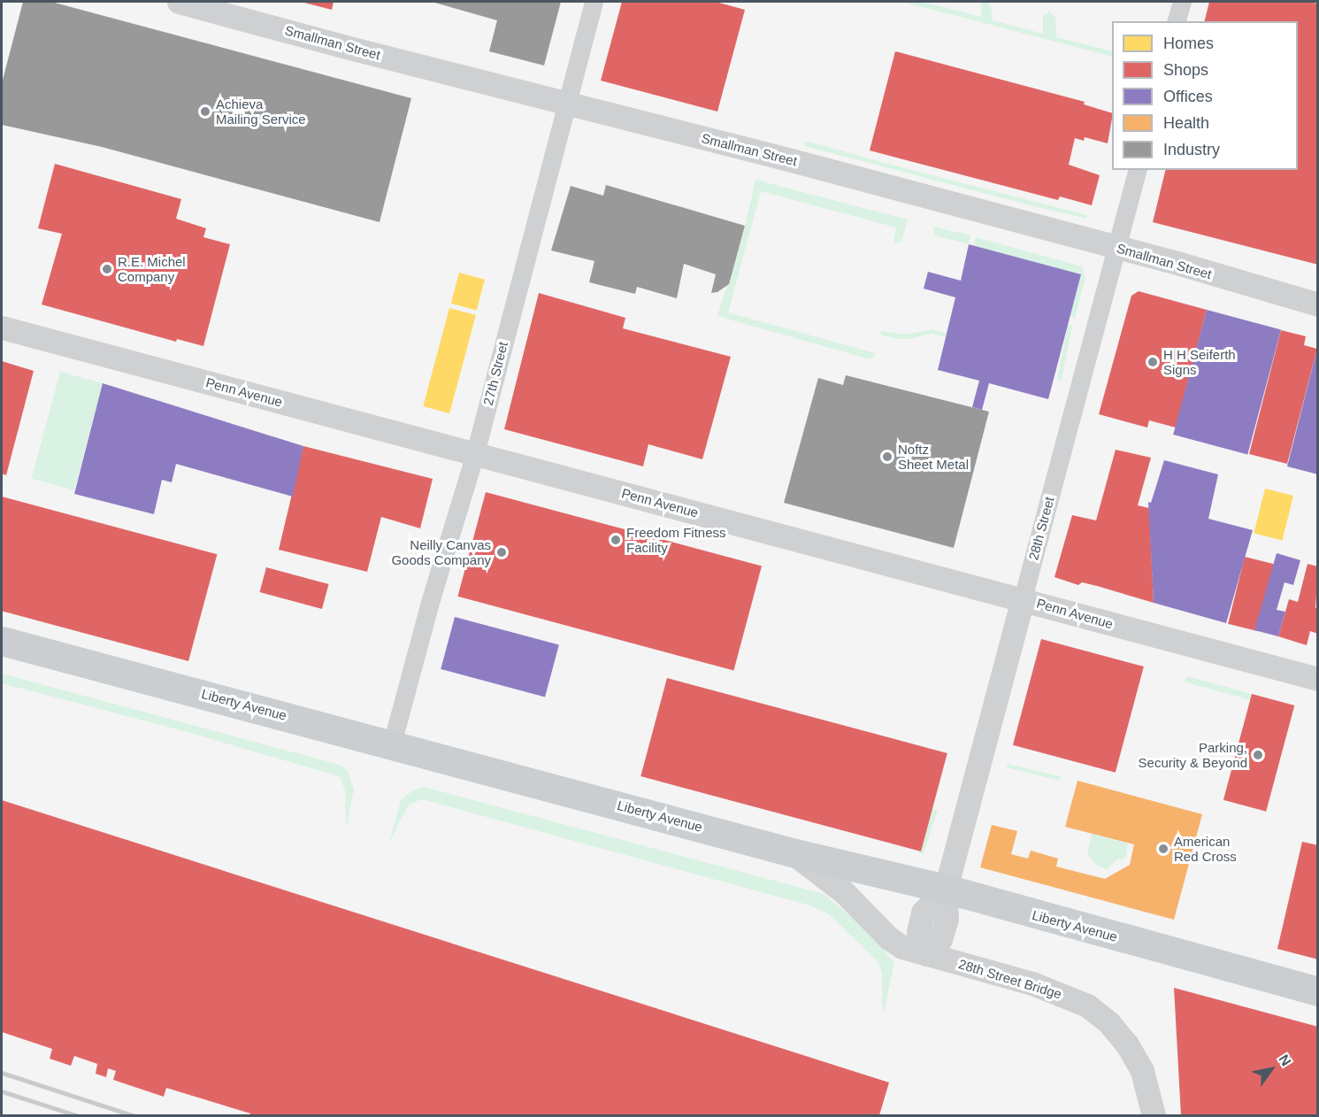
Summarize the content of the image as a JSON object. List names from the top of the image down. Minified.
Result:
{"streets":{"main road":["Liberty Avenue"],"street":["Smallman Street","27th Street","Penn Avenue","28th Street","28th Street Bridge"]},"crossings":[["Smallman Street","27th Street"],["Smallman Street","28th Street"],["27th Street","Penn Avenue"],["27th Street","Liberty Avenue"],["Penn Avenue","28th Street"],["28th Street","Liberty Avenue"],["28th Street","28th Street Bridge"],["Liberty Avenue","28th Street Bridge"]],"places":["Achieva Mailing Service","R.E. Michel Company","H H Seiferth Signs","Noftz Sheet Metal","Freedom Fitness Facility","Neilly Canvas Goods Company","Parking, Security & Beyond","American Red Cross"],"legend":["Homes","Shops","Offices","Health","Industry"],"north":"top right"}
